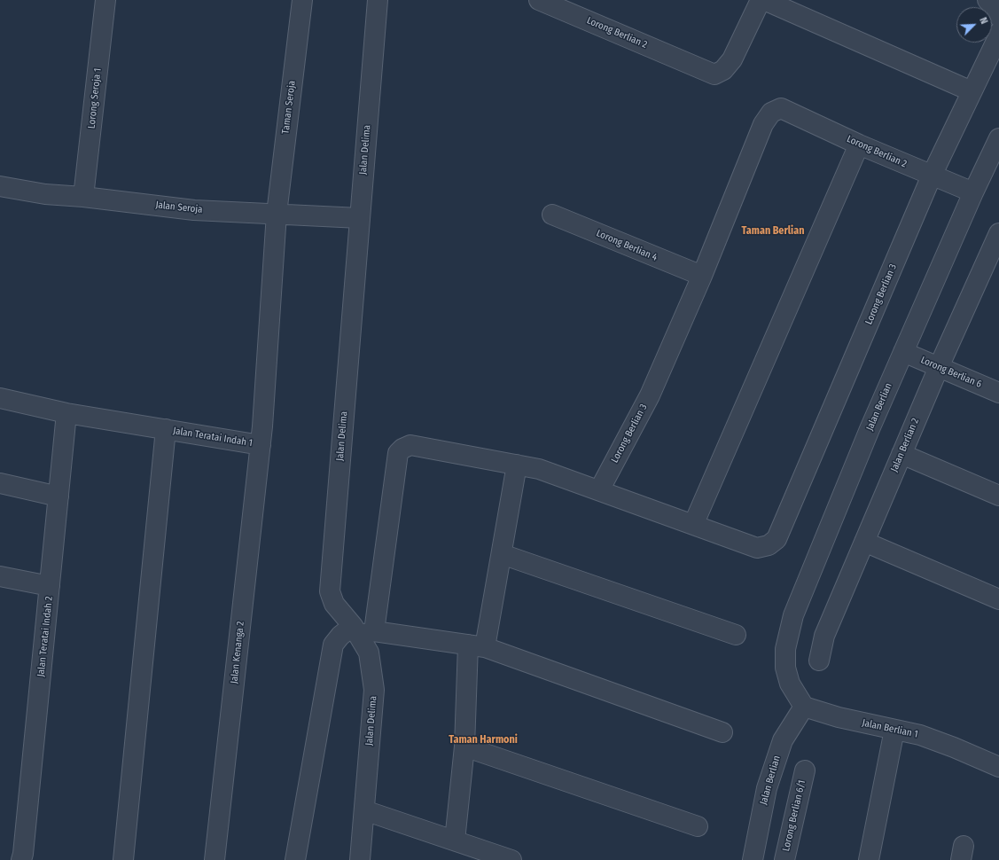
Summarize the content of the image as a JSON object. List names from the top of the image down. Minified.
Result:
{"streets":{"street":["Lorong Berlian 2","Lorong Seroja 1","Taman Seroja","Jalan Delima","Jalan Seroja","Lorong Berlian 4","Lorong Berlian 3","Lorong Berlian 6","Jalan Berlian","Jalan Teratai Indah 1","Jalan Berlian 2","Jalan Teratai Indah 2","Jalan Kenanga 2","Jalan Berlian 1","Lorong Berlian 6/1"]},"crossings":[["Lorong Berlian 2","Lorong Berlian 3"],["Lorong Berlian 2","Jalan Berlian"],["Lorong Seroja 1","Jalan Seroja"],["Taman Seroja","Jalan Seroja"],["Taman Seroja","Jalan Teratai Indah 1"],["Jalan Delima","Jalan Seroja"],["Jalan Seroja","Jalan Teratai Indah 1"],["Lorong Berlian 4","Lorong Berlian 3"],["Lorong Berlian 6","Jalan Berlian"],["Lorong Berlian 6","Jalan Berlian 2"],["Jalan Berlian","Jalan Berlian 1"],["Jalan Teratai Indah 1","Jalan Teratai Indah 2"],["Jalan Teratai Indah 1","Jalan Kenanga 2"]],"districts":["Taman Berlian","Taman Harmoni"],"north":"top right"}
